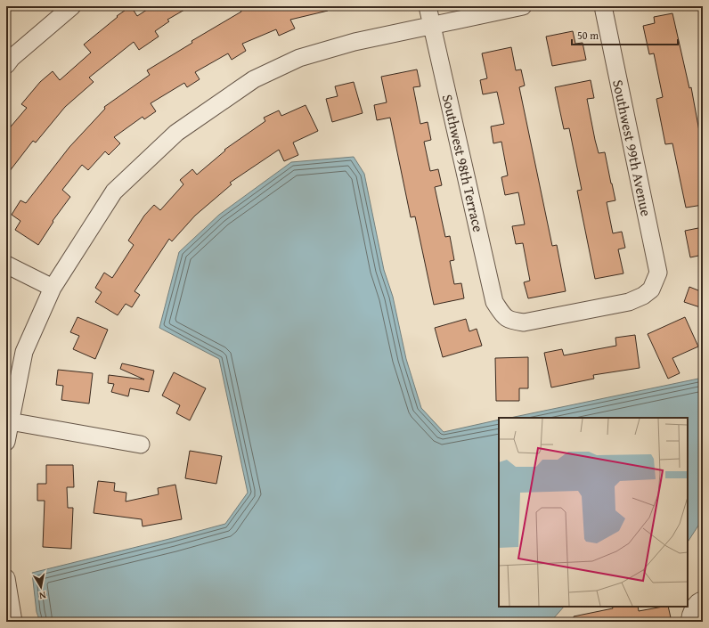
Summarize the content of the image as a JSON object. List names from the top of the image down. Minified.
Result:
{"streets":{"street":["Southwest 99th Avenue","Southwest 98th Terrace"]},"crossings":[["Southwest 99th Avenue","Southwest 98th Terrace"]],"scale_bar":"50 m","north":"bottom"}
